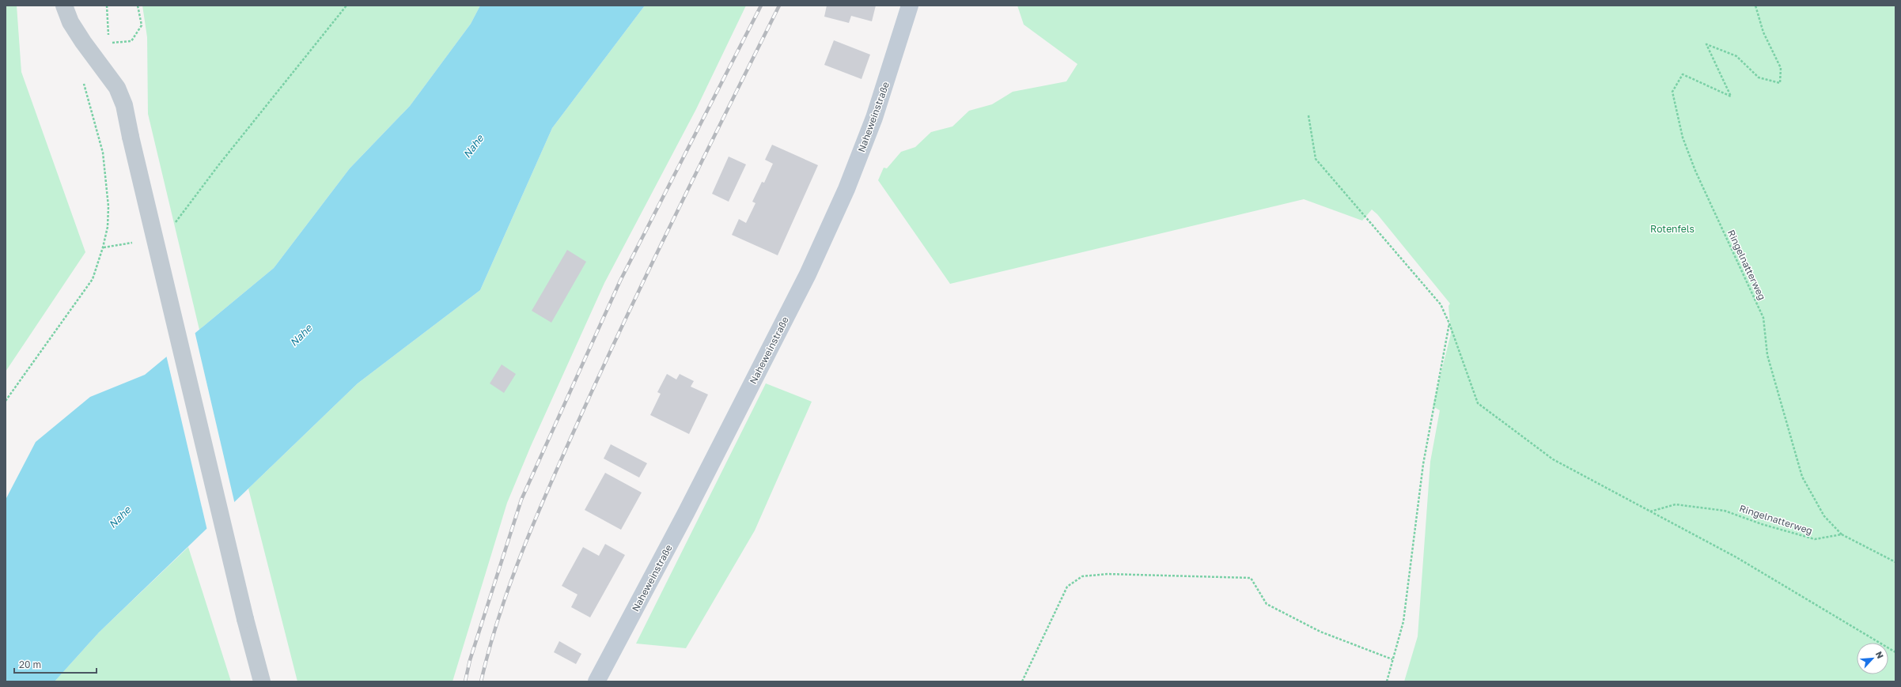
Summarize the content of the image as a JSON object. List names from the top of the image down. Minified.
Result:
{"streets":{"main road":["Naheweinstraße"],"path":["Ringelnatterweg"]},"water":["Nahe"],"parks":["Rotenfels"],"scale_bar":"20 m","north":"top right"}
